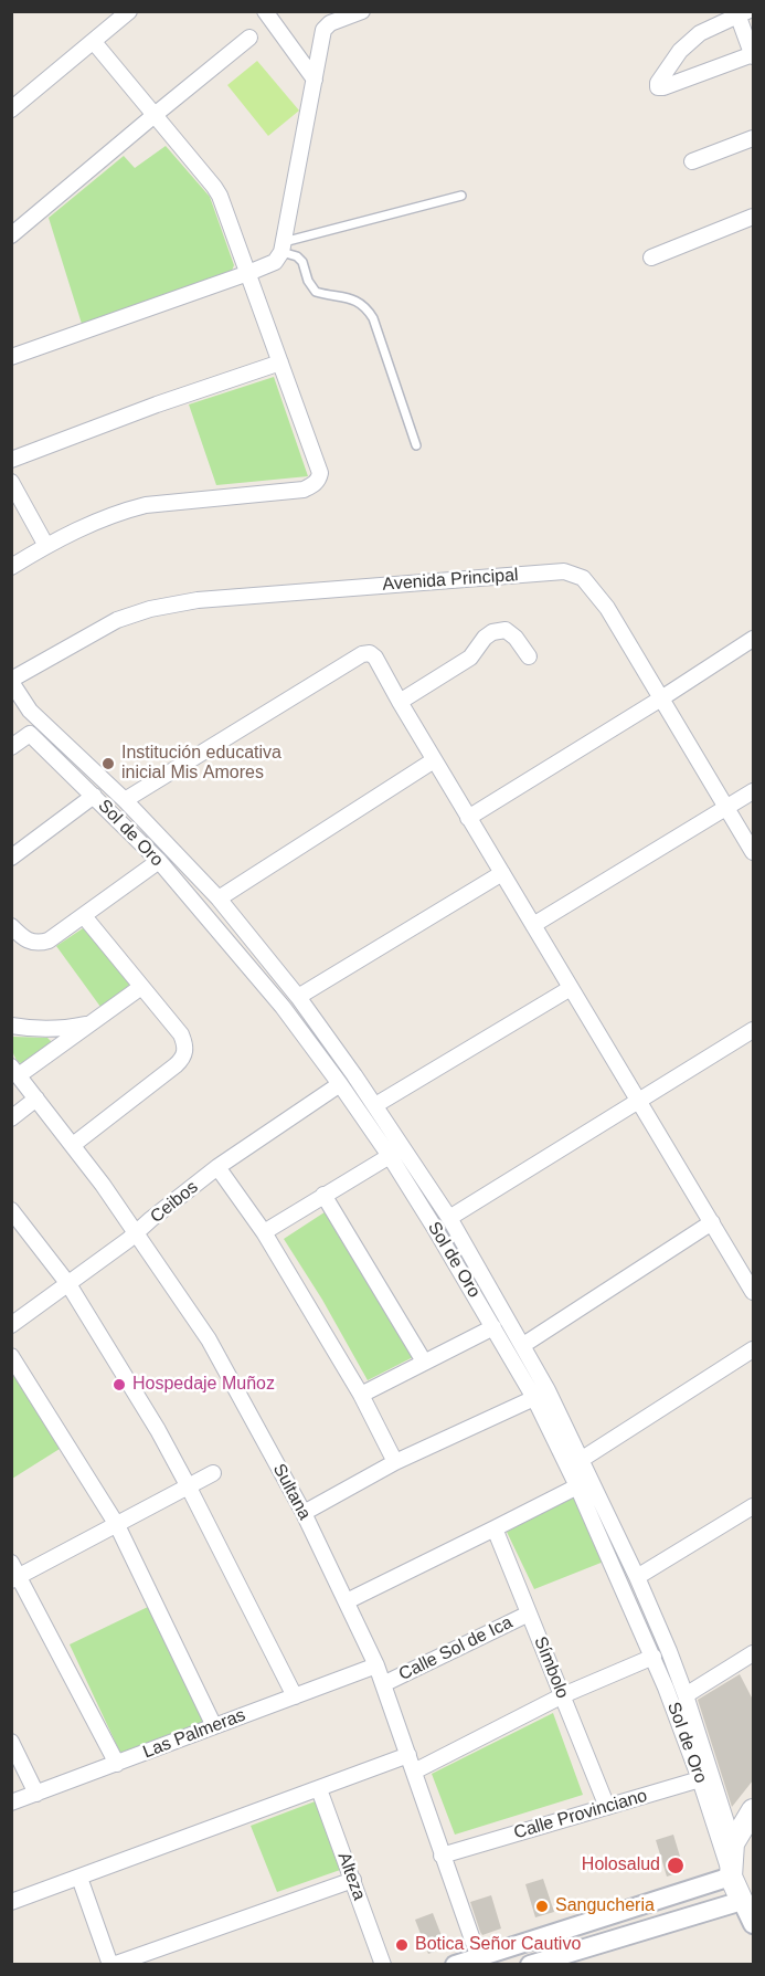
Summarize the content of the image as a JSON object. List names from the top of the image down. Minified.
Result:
{"streets":{"street":["Avenida Principal","Sol de Oro","Ceibos","Sultana","Calle Sol de Ica","Símbolo","Las Palmeras","Calle Provinciano","Alteza"]},"crossings":[["Sol de Oro","Ceibos"],["Sol de Oro","Calle Provinciano"],["Ceibos","Sultana"],["Sultana","Calle Sol de Ica"],["Sultana","Las Palmeras"],["Sultana","Calle Provinciano"],["Calle Sol de Ica","Símbolo"],["Símbolo","Calle Provinciano"]],"places":["Institución educativa inicial Mis Amores","Hospedaje Muñoz","Holosalud","Sangucheria","Botica Señor Cautivo"]}
